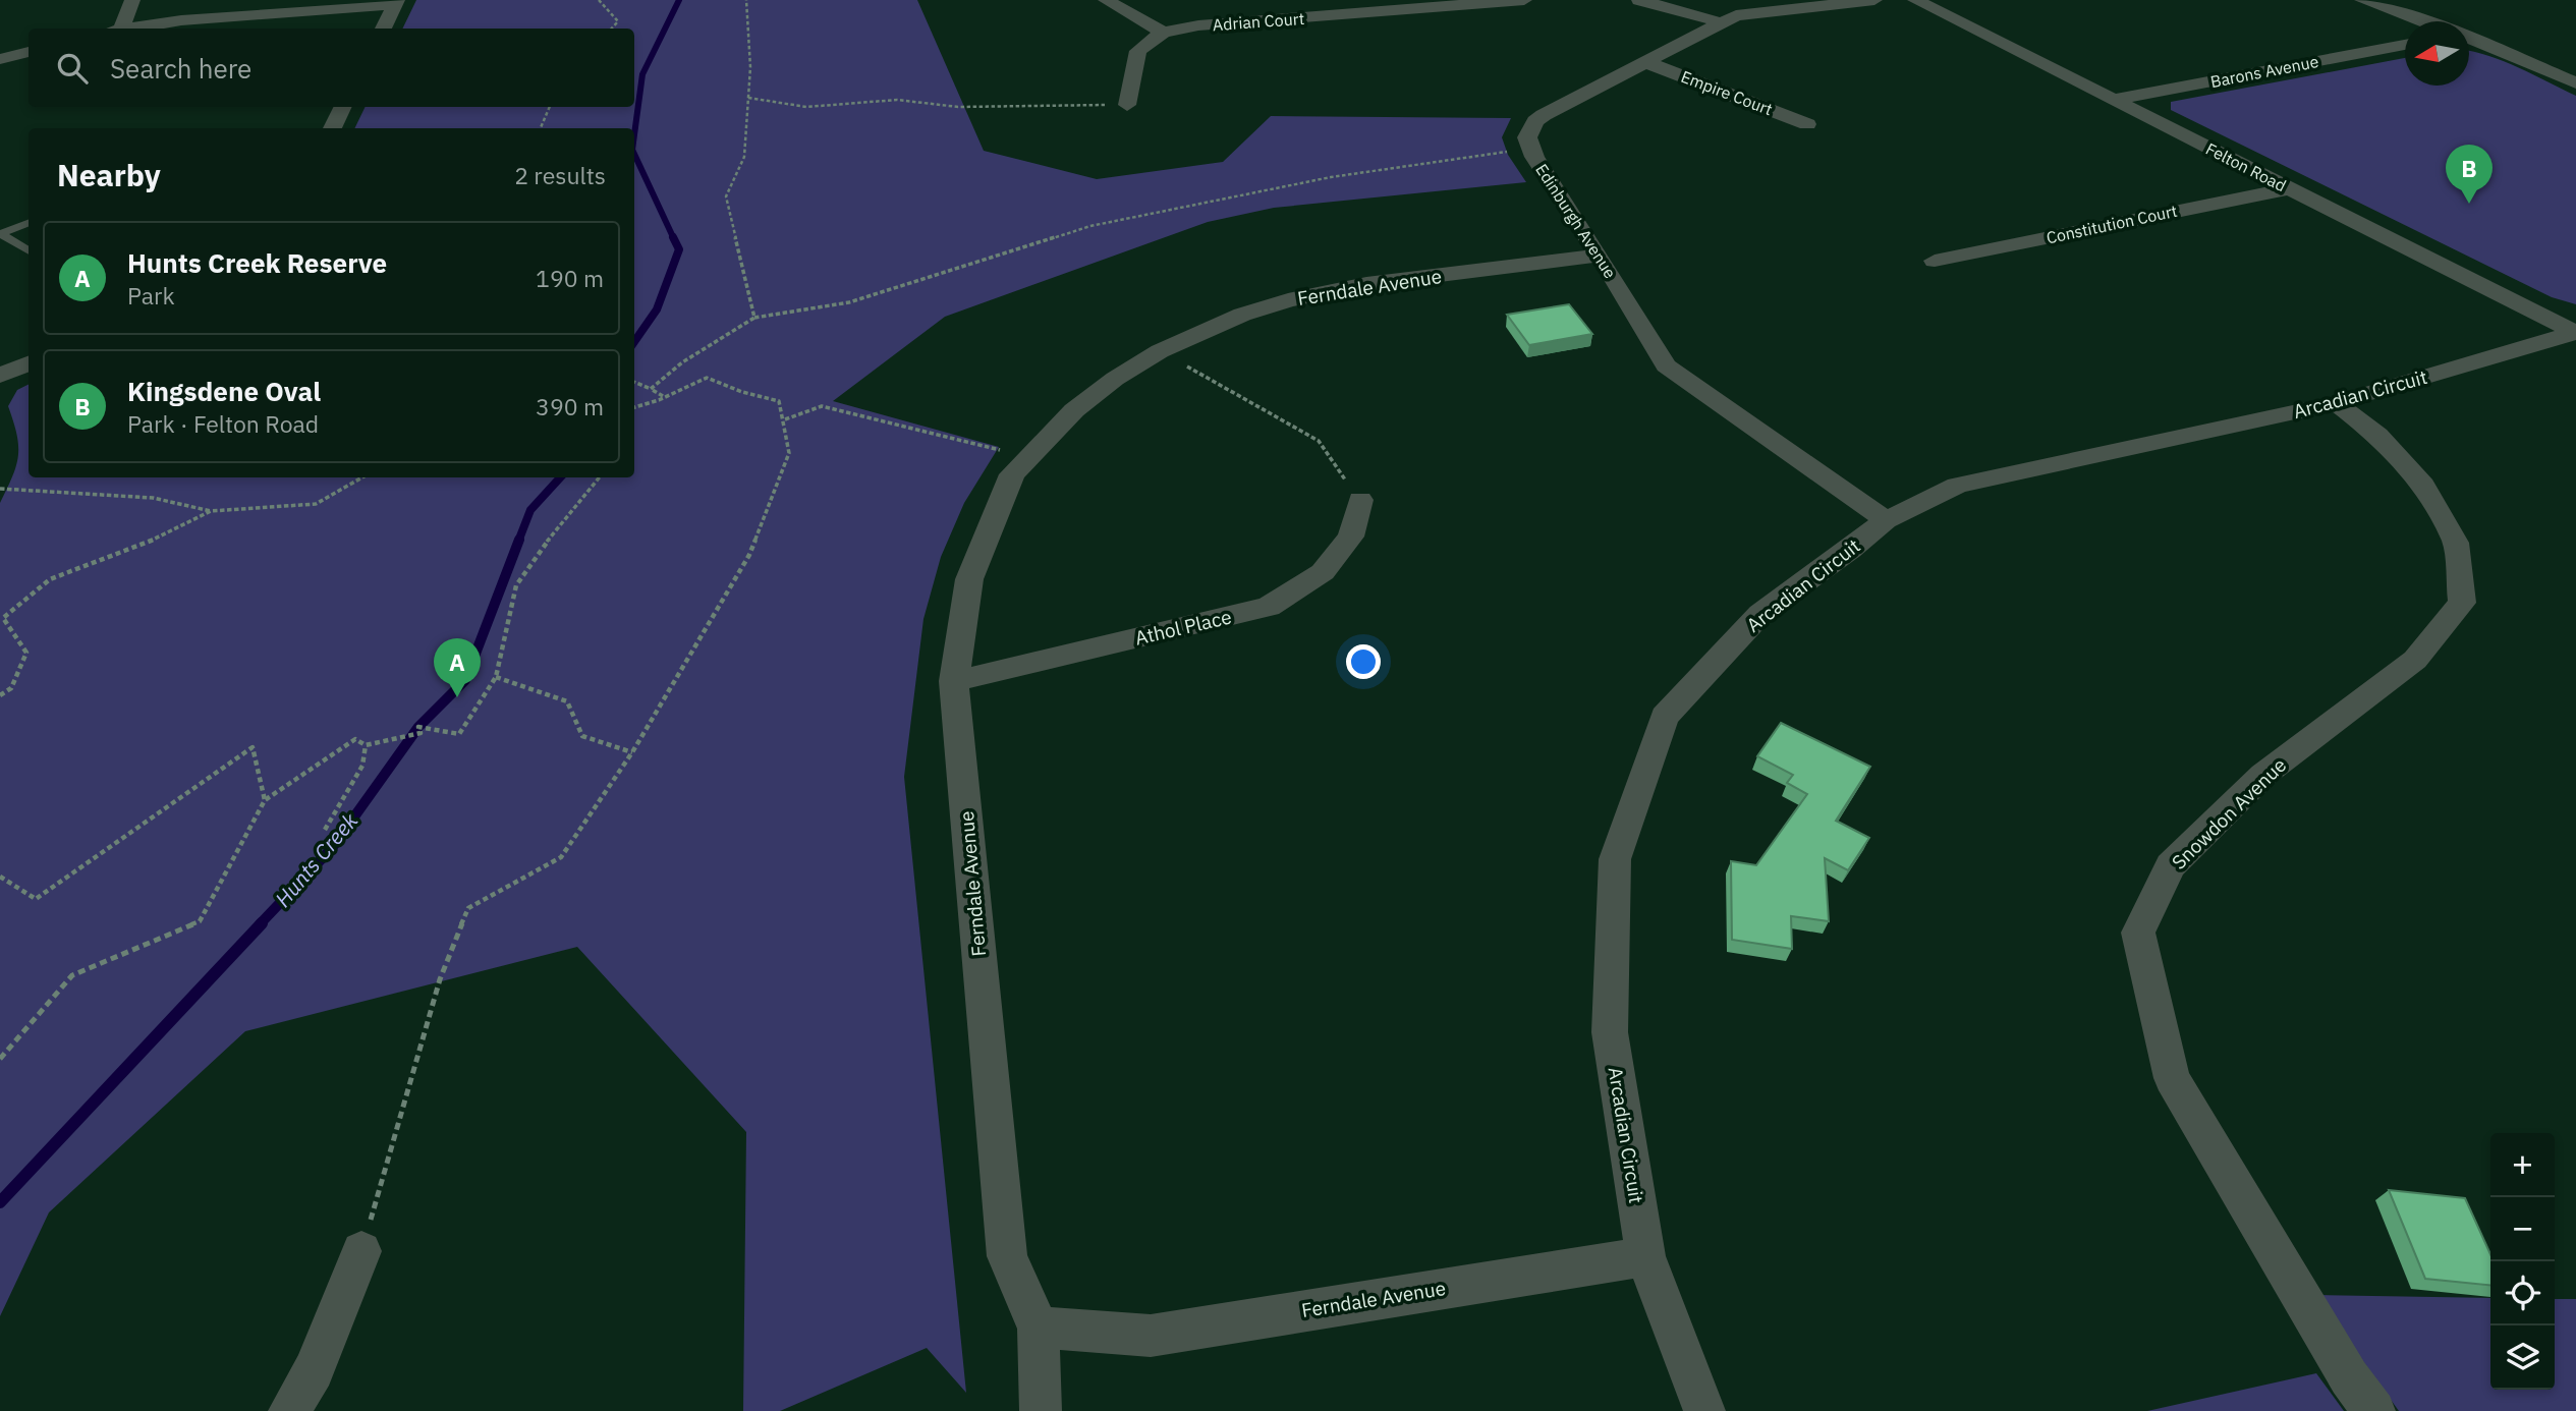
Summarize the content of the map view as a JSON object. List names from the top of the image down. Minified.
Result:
{"streets":{"street":["Adrian Court","Barons Avenue","Empire Court","Felton Road","Edinburgh Avenue","Constitution Court","Ferndale Avenue","Arcadian Circuit","Athol Place","Snowdon Avenue"]},"crossings":[["Barons Avenue","Felton Road"],["Empire Court","Edinburgh Avenue"],["Felton Road","Constitution Court"],["Felton Road","Arcadian Circuit"],["Edinburgh Avenue","Ferndale Avenue"],["Edinburgh Avenue","Arcadian Circuit"],["Ferndale Avenue","Arcadian Circuit"],["Ferndale Avenue","Athol Place"],["Arcadian Circuit","Snowdon Avenue"]],"water":["Hunts Creek"],"north":"left","page":{"search":"Search here","heading":["Nearby","2 results"],"pins":["B","A"],"list":[{"mark":"A","name":"Hunts Creek Reserve","note":"Park","value":"190 m"},{"mark":"B","name":"Kingsdene Oval","note":"Park · Felton Road","value":"390 m"}],"map_buttons":["+","−"]}}
